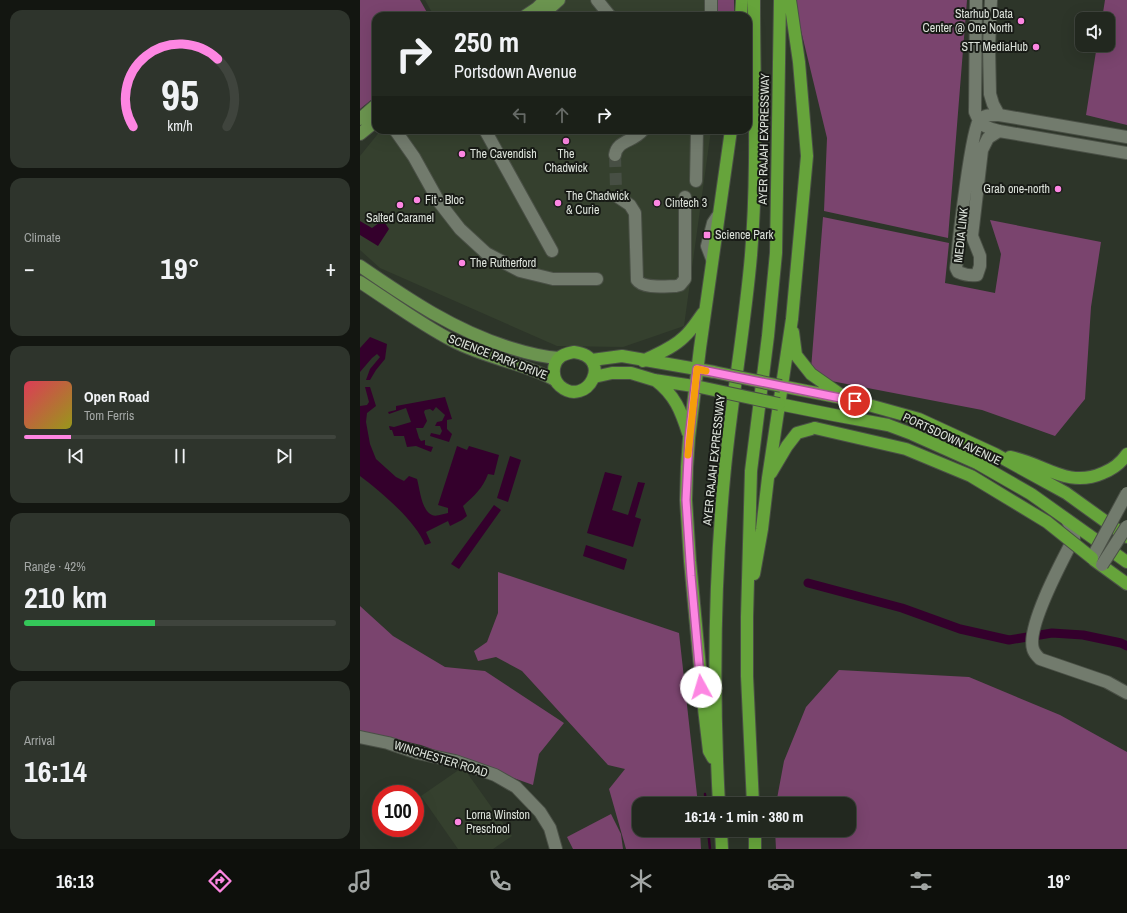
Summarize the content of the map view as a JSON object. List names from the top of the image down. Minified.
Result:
{"streets":{"highway":["AYER RAJAH EXPRESSWAY","PORTSDOWN AVENUE"],"main road":["SCIENCE PARK DRIVE"],"street":["MEDIA LINK","WINCHESTER ROAD"]},"crossings":[["SCIENCE PARK DRIVE","PORTSDOWN AVENUE"]],"places":{"other":["Starhub Data Center @ One North","STT MediaHub","The Chadwick","The Cavendish","Grab one-north","Fit · Bloc","The Chadwick & Curie","Cintech 3","Salted Caramel","The Rutherford","Lorna Winston Preschool"],"transit":["Science Park"]},"page":{"turn":["250 m","Portsdown Avenue"],"tile":["Climate",["Range · 42%","210 km"],["Arrival","16:14"]],"heat":["−","19°","+"],"song":["Open Road","Tom Ferris"],"limit":"100","trip":"16:14 · 1 min · 380 m","tabs":["16:13","19°"],"gauge":["95","km/h"]}}
